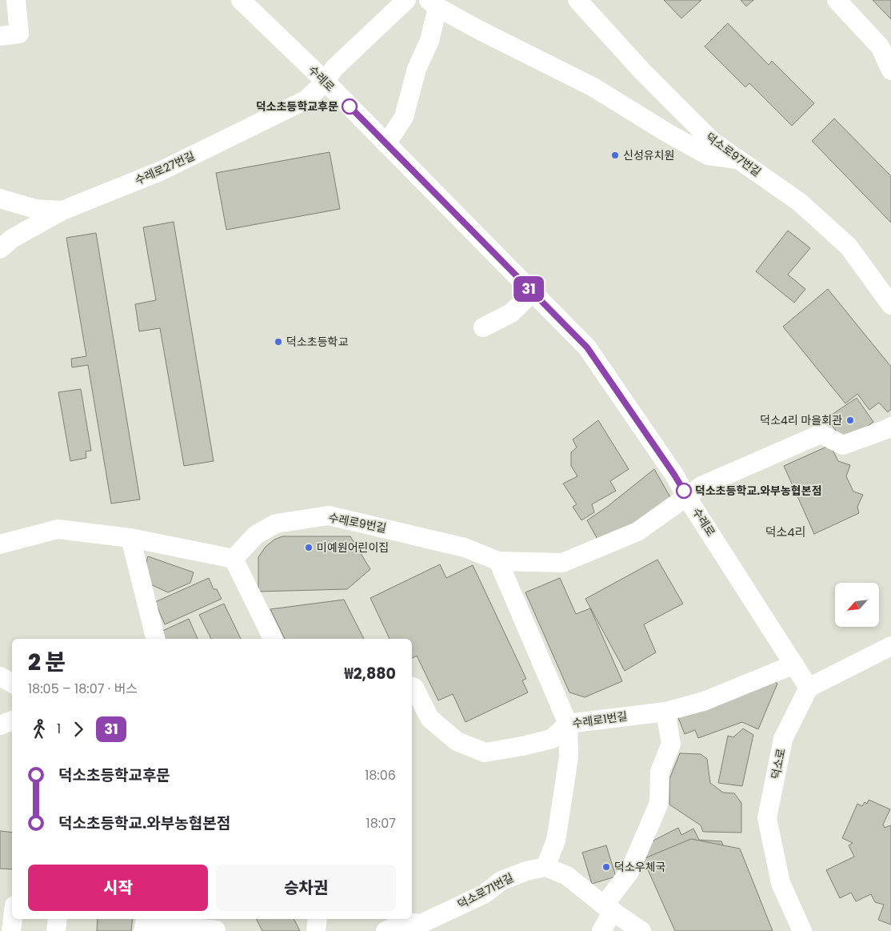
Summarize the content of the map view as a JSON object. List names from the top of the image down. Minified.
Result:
{"streets":{"street":["수레로","덕소로97번길","수레로27번길","수레로9번길","수레로1번길","덕소로","덕소로71번길"]},"crossings":[["수레로","수레로27번길"],["수레로","수레로9번길"],["수레로","수레로1번길"],["수레로","덕소로"]],"districts":["덕소4리"],"places":["덕소초등학교후문","신성유치원","덕소초등학교","덕소4리 마을회관","덕소초등학교.와부농협본점","미예원어린이집","덕소우체국"],"lines":["bus line 31"],"north":"bottom left","page":{"on_map":"31","heading":["2 분","18:05 – 18:07 · 버스","₩2,880"],"legs":["1","31"],"list":[{"name":"덕소초등학교후문","value":"18:06"},{"name":"덕소초등학교.와부농협본점","value":"18:07"}],"buttons":["시작","승차권"]}}
